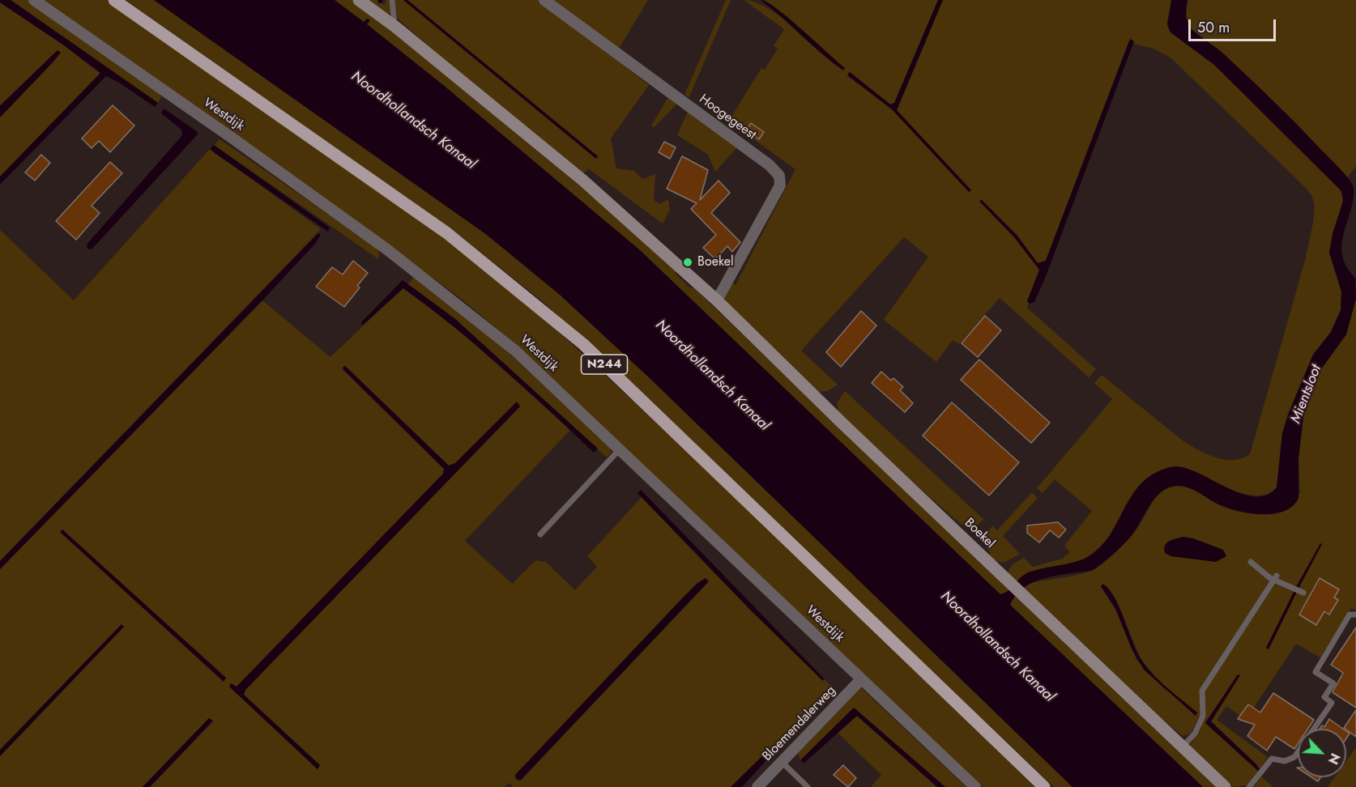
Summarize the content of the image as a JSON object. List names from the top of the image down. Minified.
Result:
{"streets":{"main road":["N244"],"street":["Westdijk","Hoogegeest","Boekel","Bloemendalerweg"]},"crossings":[["Westdijk","Bloemendalerweg"],["Hoogegeest","Boekel"]],"water":["Noordhollandsch Kanaal","Mientsloot"],"places":["Boekel"],"scale_bar":"50 m","north":"bottom right"}
